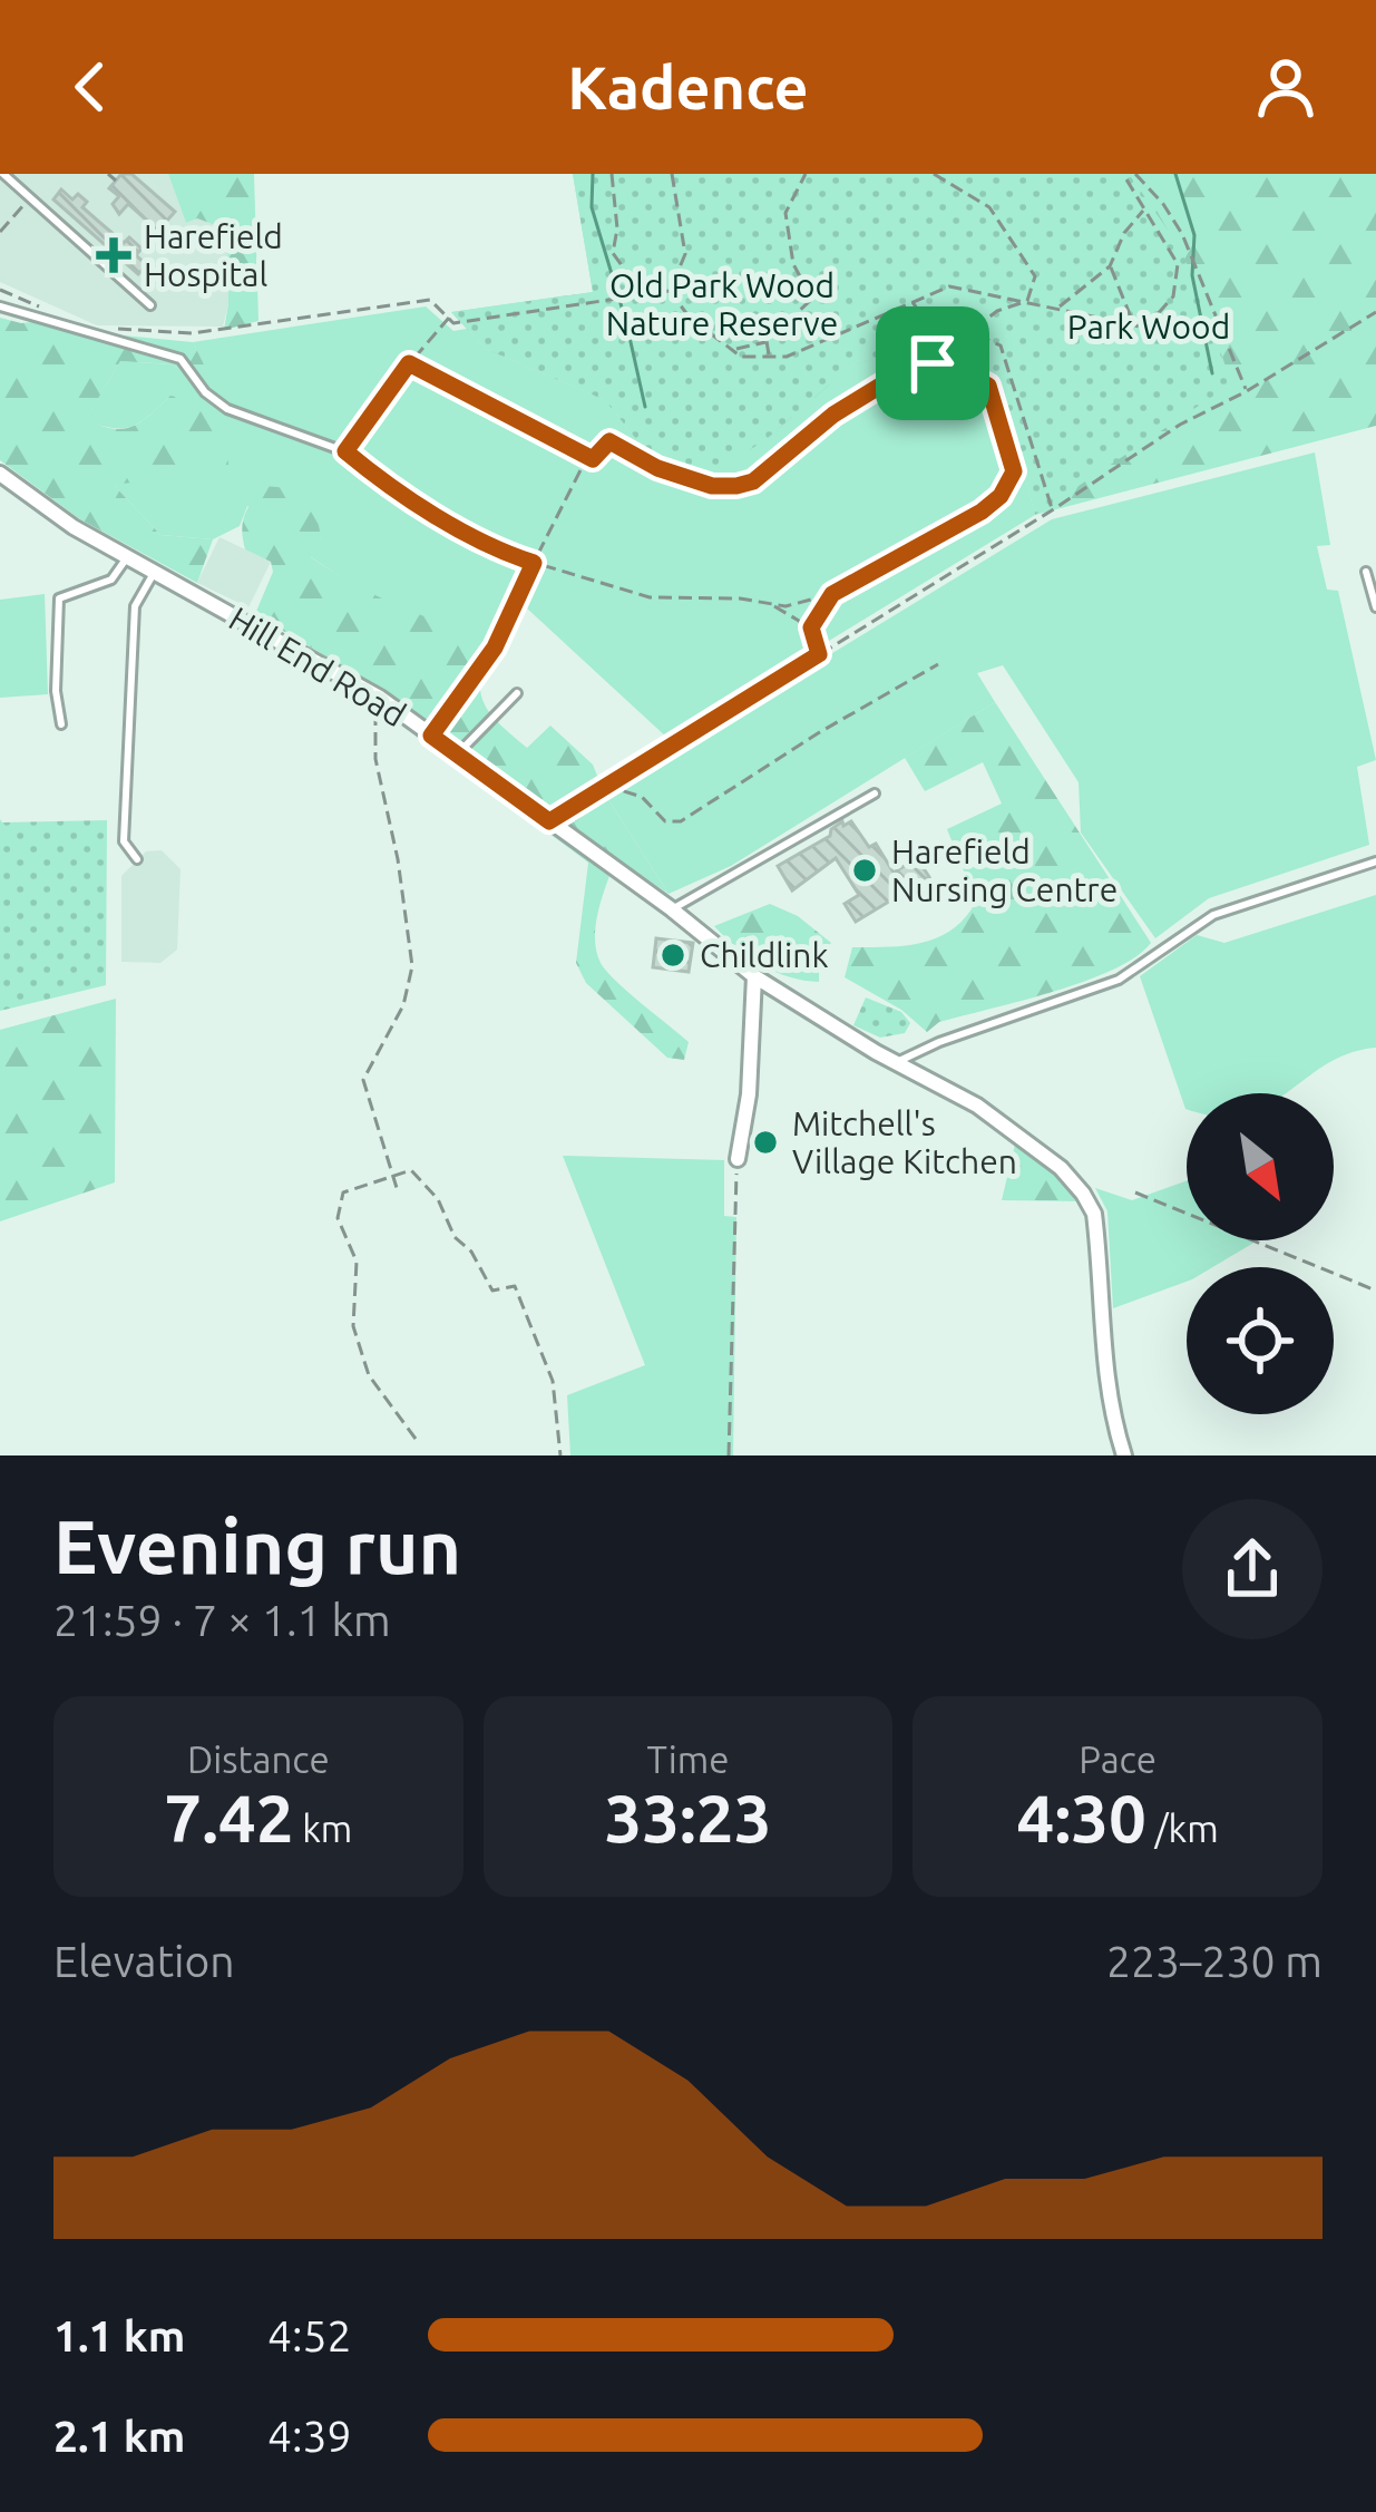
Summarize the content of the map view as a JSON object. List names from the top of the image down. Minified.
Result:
{"streets":{"street":["Hill End Road"]},"parks":["Old Park Wood Nature Reserve","Park Wood"],"places":{"health":["Harefield Hospital"],"other":["Harefield Nursing Centre","Childlink","Mitchell's Village Kitchen"]},"north":"bottom right","page":{"header":"Kadence","heading":["Evening run","21:59 · 7 × 1.1 km"],"stats":[["Distance","7.42 km"],["Time","33:23"],["Pace","4:30 /km"]],"chart":["Elevation","223–230 m"],"list":[{"name":"1.1 km","note":"4:52"},{"name":"2.1 km","note":"4:39"}]}}
